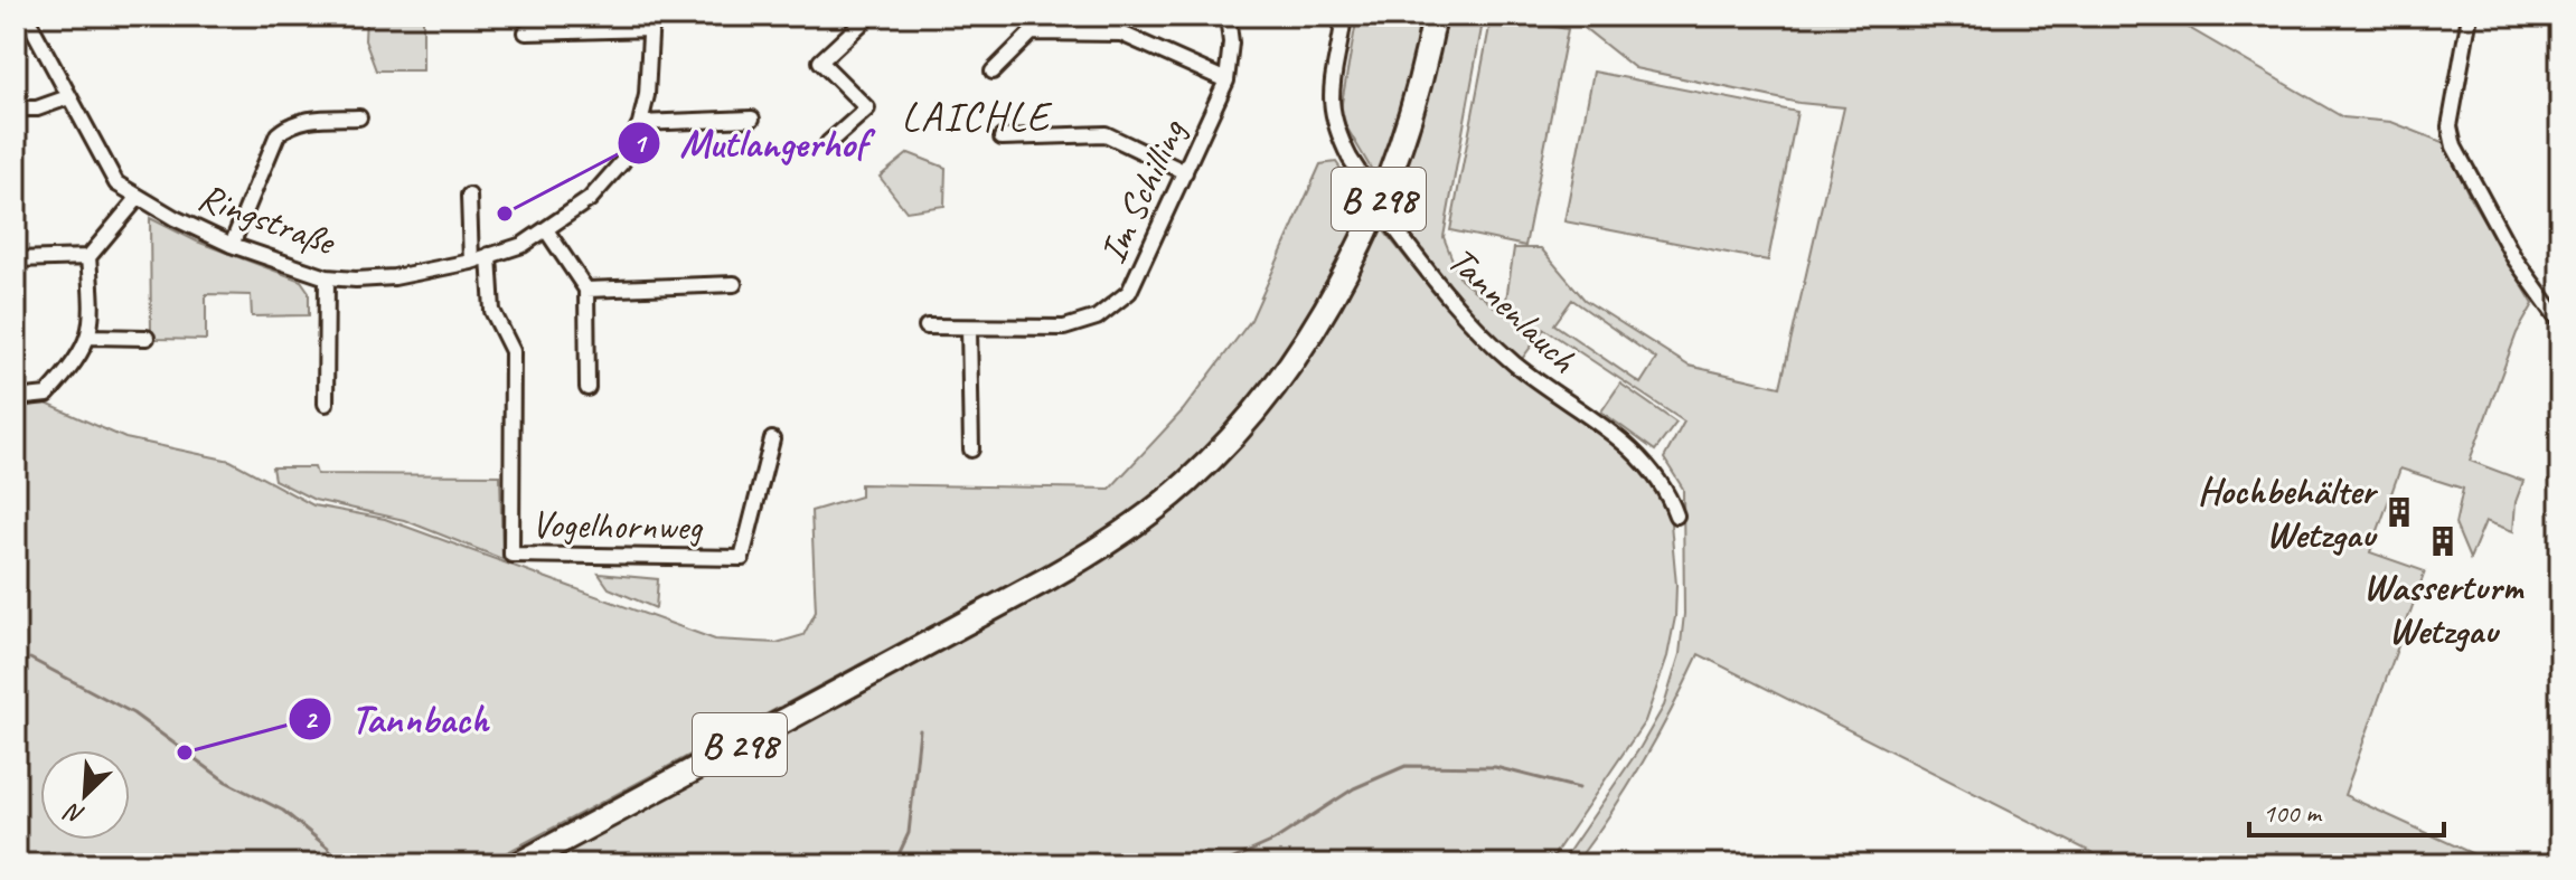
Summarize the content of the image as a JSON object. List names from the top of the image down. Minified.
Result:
{"streets":{"main road":["B 298"],"street":["Im Schilling","Ringstraße","Tannenlauch","Vogelhornweg"]},"crossings":[["Ringstraße","Vogelhornweg"]],"districts":["LAICHLE"],"places":{"other":["Mutlangerhof","Tannbach"],"building":["Hochbehälter Wetzgau","Wasserturm Wetzgau"]},"scale_bar":"100 m","north":"bottom left"}
